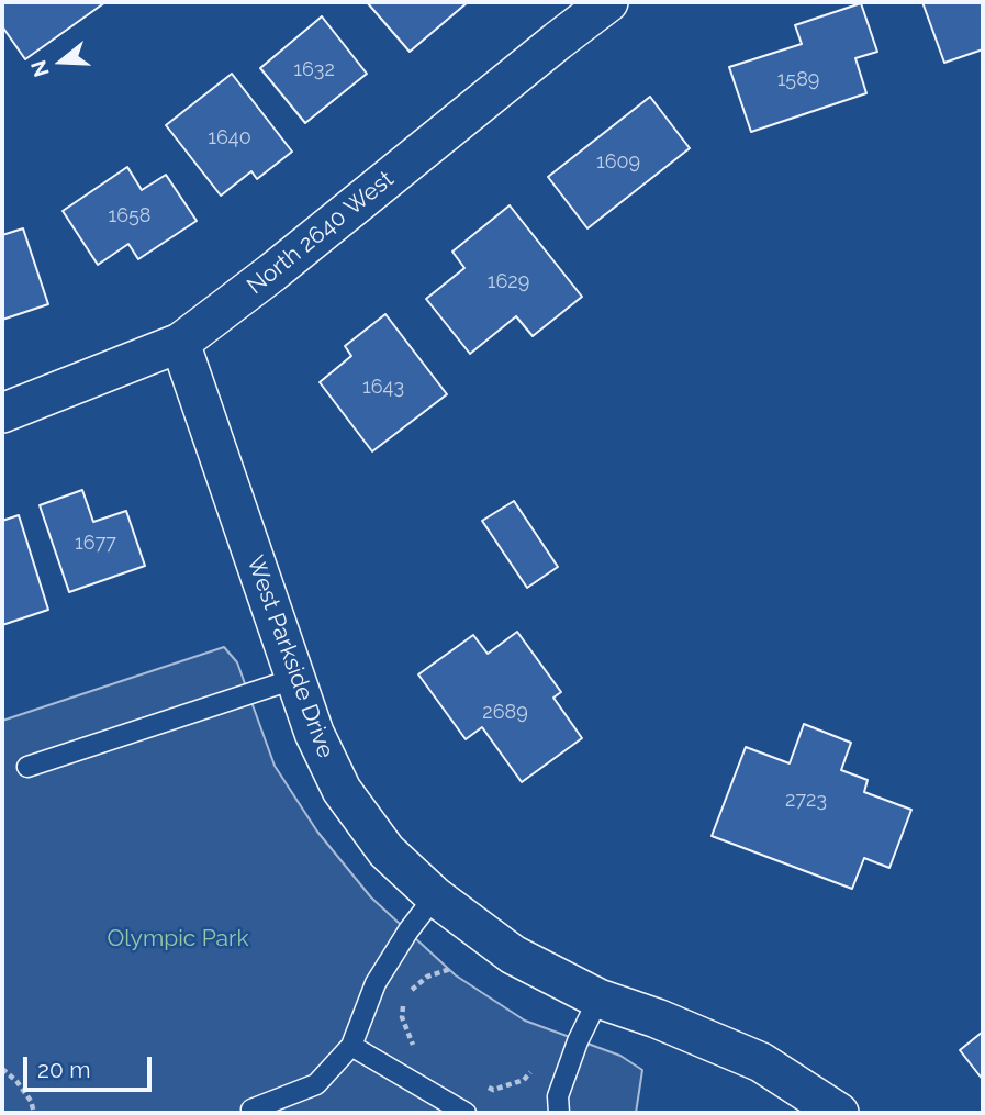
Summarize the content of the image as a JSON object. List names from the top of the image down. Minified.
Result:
{"streets":{"street":["North 2640 West","West Parkside Drive"]},"crossings":[["North 2640 West","West Parkside Drive"]],"parks":["Olympic Park"],"house_numbers":["1632","1589","1640","1609","1658","1629","1643","1677","2689","2723"],"scale_bar":"20 m","north":"left"}
